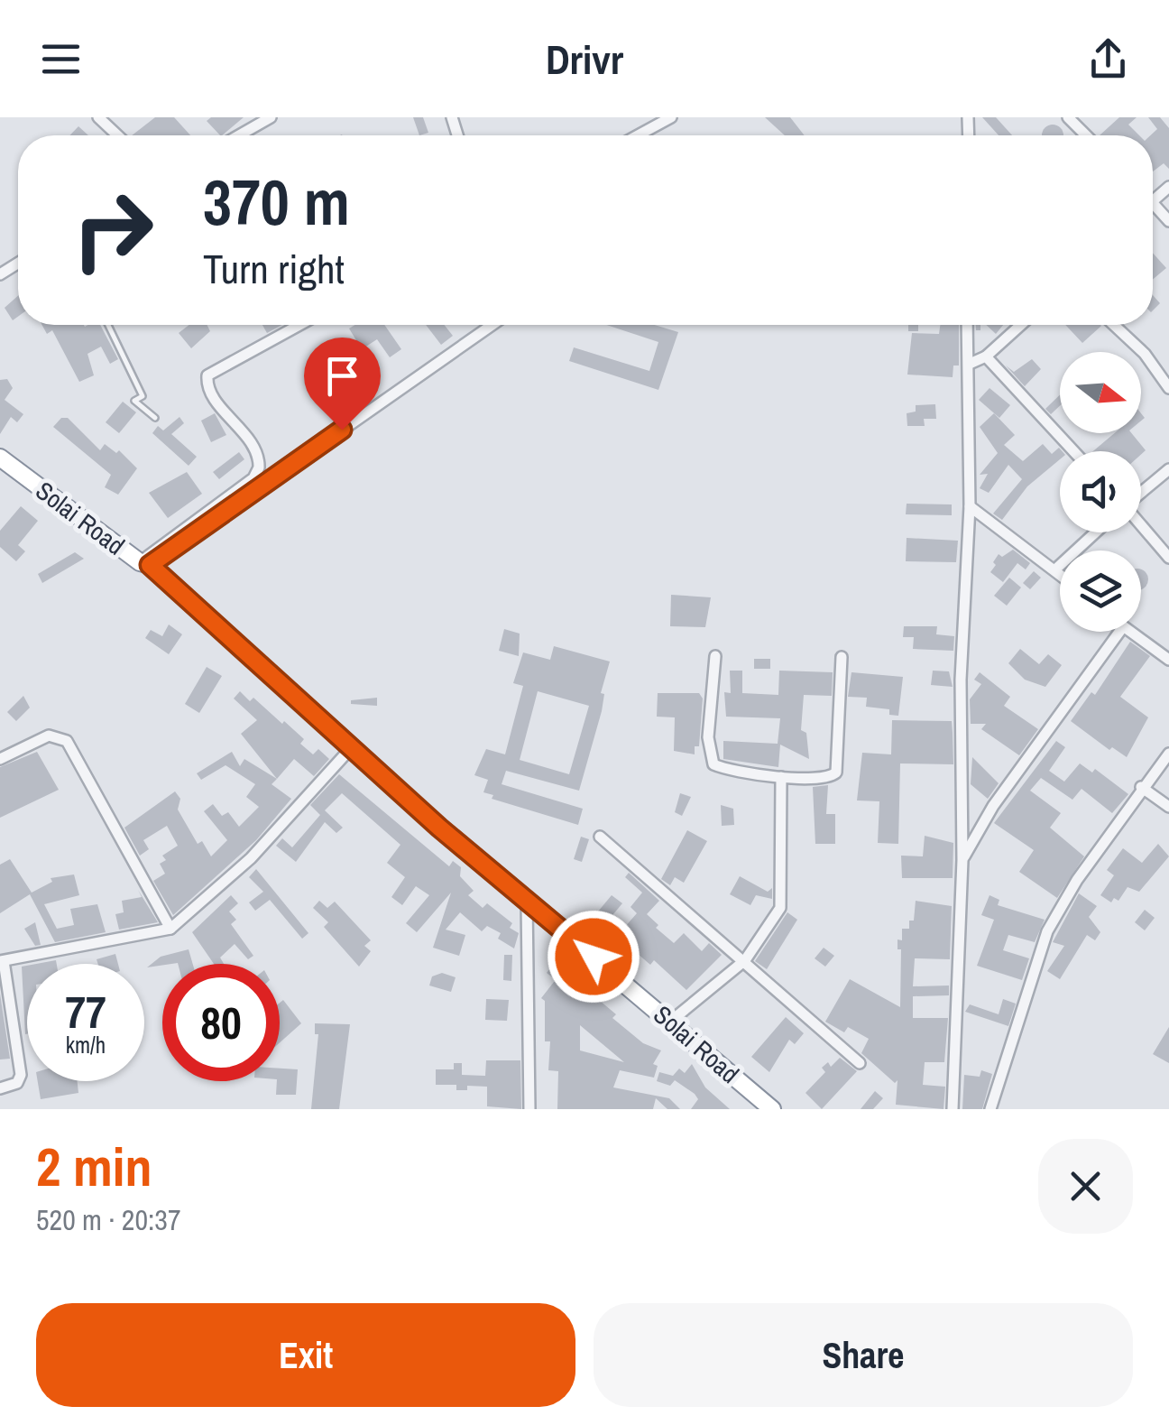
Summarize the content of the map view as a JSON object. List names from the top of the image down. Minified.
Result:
{"streets":{"highway":["Solai Road"]},"north":"right","page":{"header":"Drivr","turn":["370 m","Turn right"],"speed":"77 km/h","limit":"80","heading":["2 min","520 m · 20:37"],"buttons":["Exit","Share"]}}
